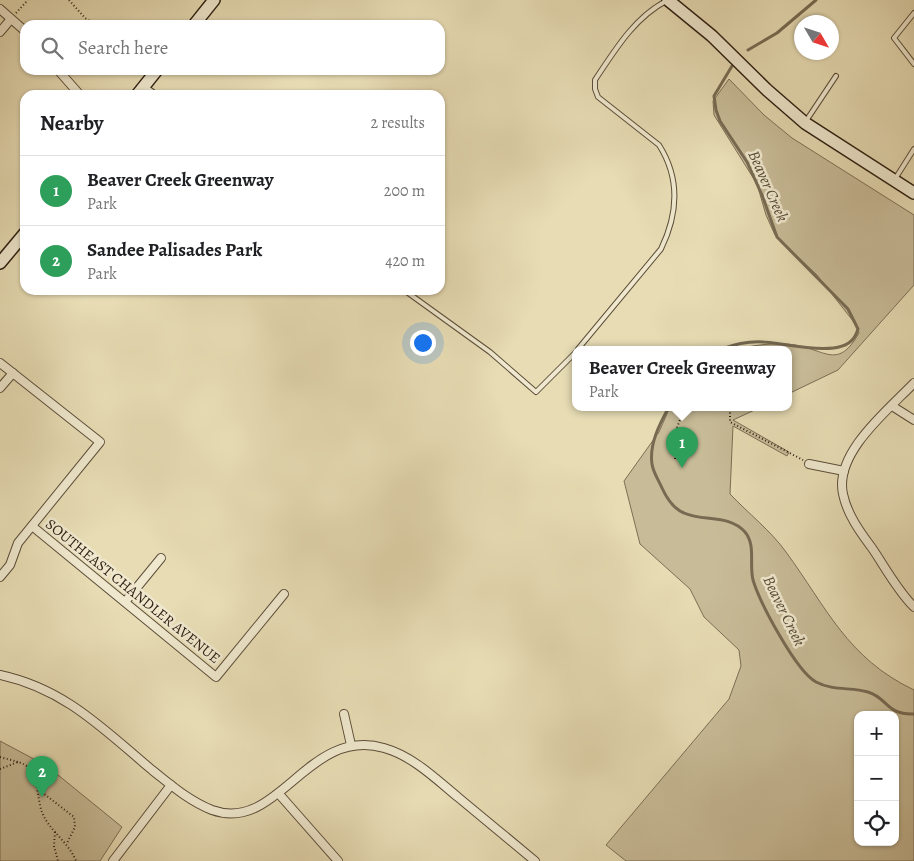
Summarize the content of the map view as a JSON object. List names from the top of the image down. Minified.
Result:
{"streets":{"street":["SOUTHEAST CHANDLER AVENUE"]},"water":["Beaver Creek"],"north":"bottom right","page":{"search":"Search here","heading":["Nearby","2 results"],"list":[{"mark":"1","name":"Beaver Creek Greenway","note":"Park","value":"200 m"},{"mark":"2","name":"Sandee Palisades Park","note":"Park","value":"420 m"}],"popup":["Beaver Creek Greenway","Park"],"pins":["1","2"],"map_buttons":["+","−"]}}
